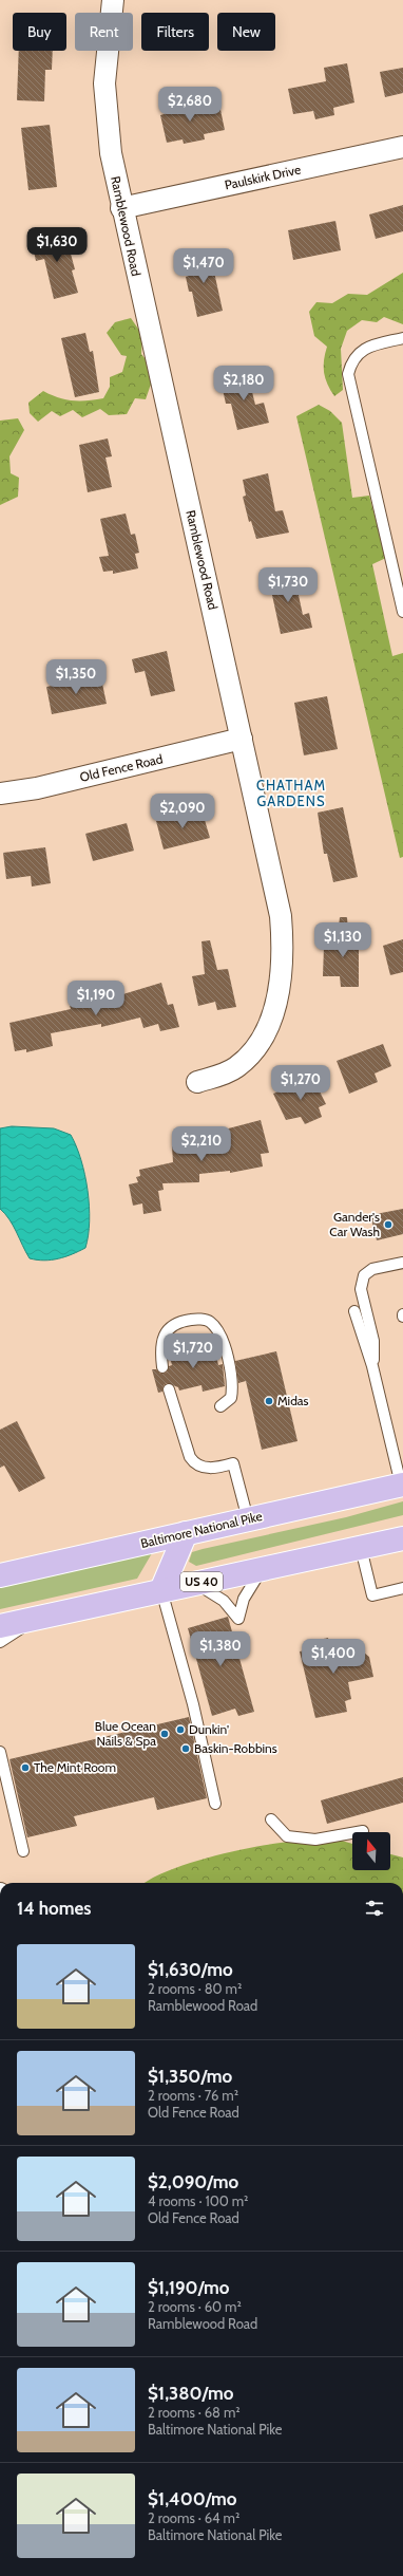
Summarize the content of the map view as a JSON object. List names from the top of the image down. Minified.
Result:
{"streets":{"main road":["Baltimore National Pike","US 40"],"street":["Paulskirk Drive","Ramblewood Road","Old Fence Road"]},"crossings":[["Paulskirk Drive","Ramblewood Road"],["Ramblewood Road","Old Fence Road"]],"districts":["CHATHAM GARDENS"],"places":["Gander's Car Wash","Midas","Dunkin'","Blue Ocean Nails & Spa","Baskin-Robbins","The Mint Room"],"north":"top","page":{"chip":["Buy","Rent","Filters","New"],"price":["$2,680","$1,630","$1,470","$2,180","$1,730","$1,350","$2,090","$1,130","$1,190","$1,270","$2,210","$1,720","$1,380","$1,400"],"heading":"14 homes","list":[{"name":"$1,630/mo","note":"2 rooms · 80 m² · Ramblewood Road"},{"name":"$1,350/mo","note":"2 rooms · 76 m² · Old Fence Road"},{"name":"$2,090/mo","note":"4 rooms · 100 m² · Old Fence Road"},{"name":"$1,190/mo","note":"2 rooms · 60 m² · Ramblewood Road"},{"name":"$1,380/mo","note":"2 rooms · 68 m² · Baltimore National Pike"},{"name":"$1,400/mo","note":"2 rooms · 64 m² · Baltimore National Pike"}]}}
